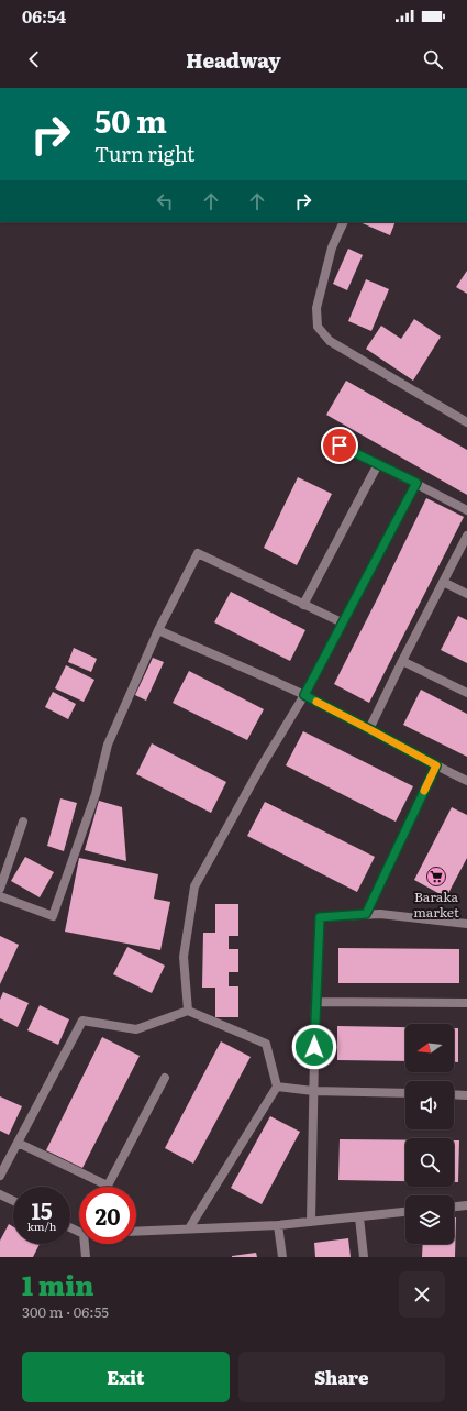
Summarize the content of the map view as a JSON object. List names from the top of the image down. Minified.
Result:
{"places":{"supermarket":["Baraka market"]},"north":"left","page":{"status":"06:54","header":"Headway","turn":["50 m","Turn right"],"speed":"15 km/h","limit":"20","heading":["1 min","300 m · 06:55"],"buttons":["Exit","Share"]}}
